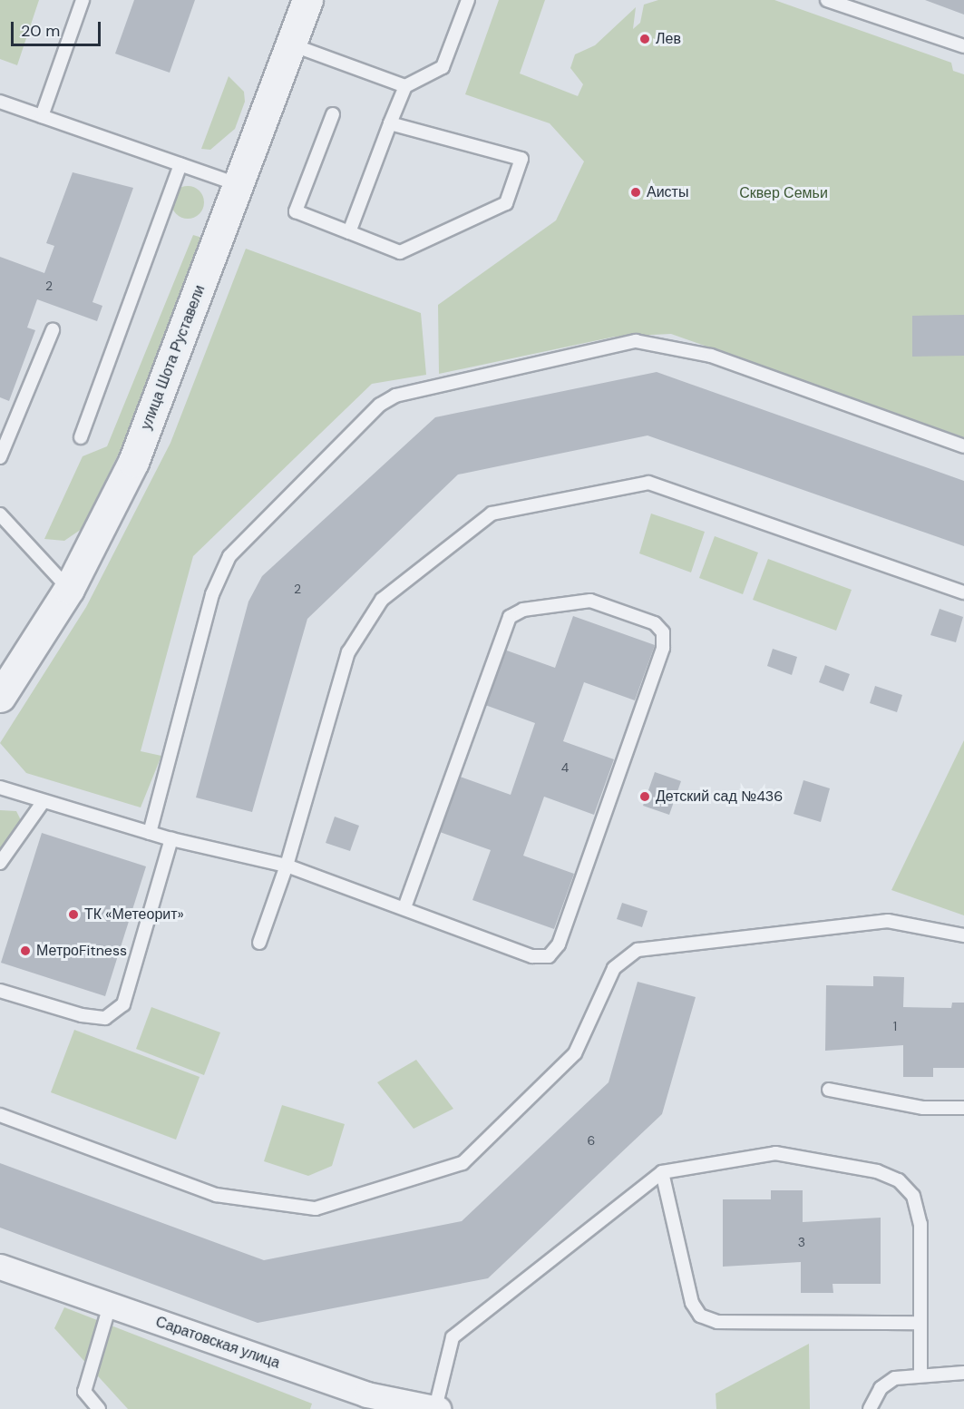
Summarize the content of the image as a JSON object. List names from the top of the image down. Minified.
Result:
{"streets":{"street":["улица Шота Руставели","Саратовская улица"]},"parks":["Сквер Семьи"],"places":["Лев","Аисты","Детский сад №436","ТК «Метеорит»","МетроFitness"],"house_numbers":["2","2","4","1","6","3"],"scale_bar":"20 m"}
